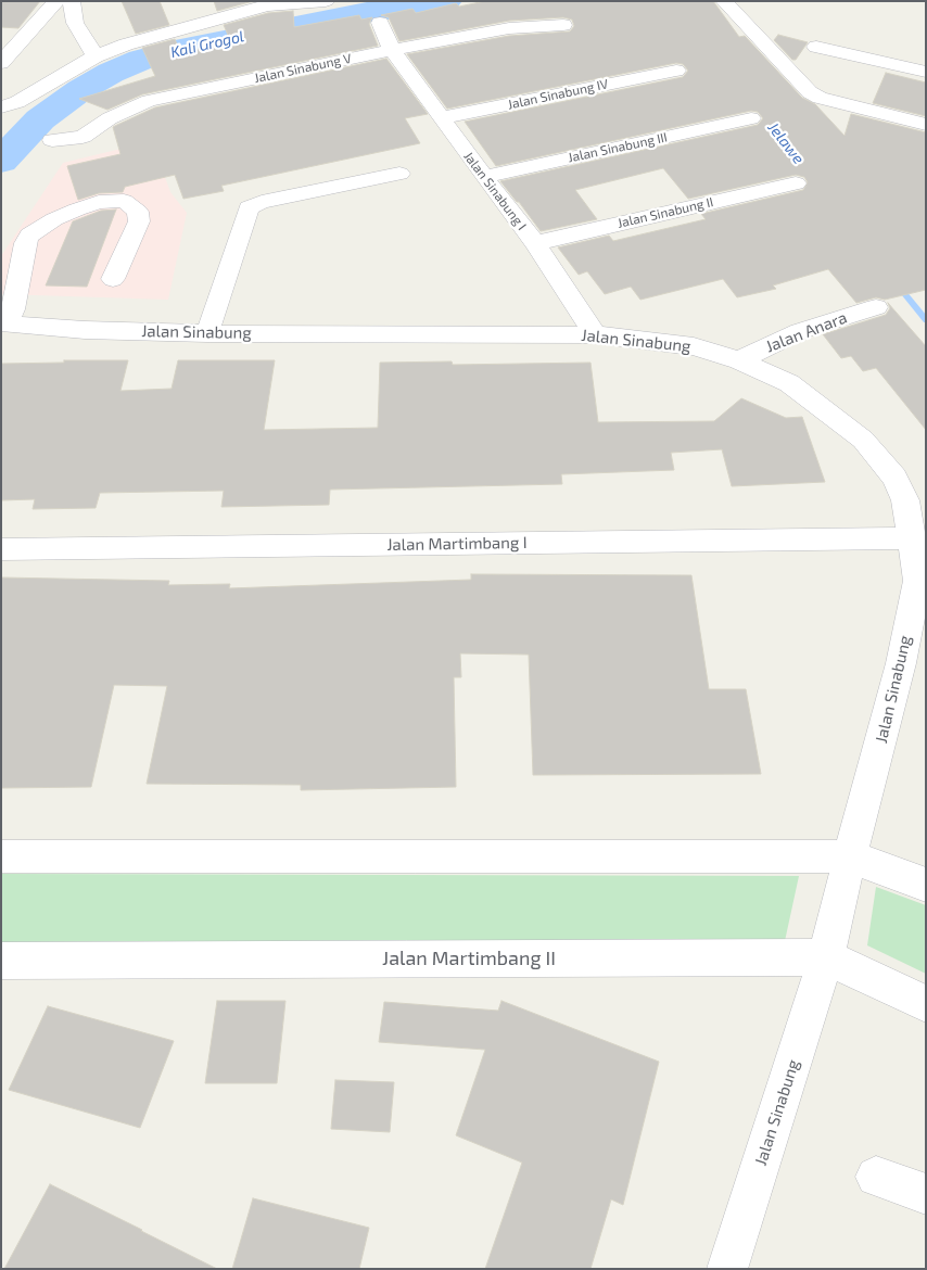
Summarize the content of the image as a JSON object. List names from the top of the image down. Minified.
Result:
{"streets":{"street":["Jalan Sinabung V","Jalan Sinabung IV","Jalan Sinabung III","Jalan Sinabung I","Jalan Sinabung II","Jalan Sinabung","Jalan Anara","Jalan Martimbang I","Jalan Martimbang II"]},"crossings":[["Jalan Sinabung V","Jalan Sinabung I"],["Jalan Sinabung IV","Jalan Sinabung I"],["Jalan Sinabung III","Jalan Sinabung I"],["Jalan Sinabung I","Jalan Sinabung II"],["Jalan Sinabung I","Jalan Sinabung"],["Jalan Sinabung","Jalan Anara"],["Jalan Sinabung","Jalan Martimbang I"],["Jalan Sinabung","Jalan Martimbang II"]],"water":["Kali Grogol","Jelawe"]}
